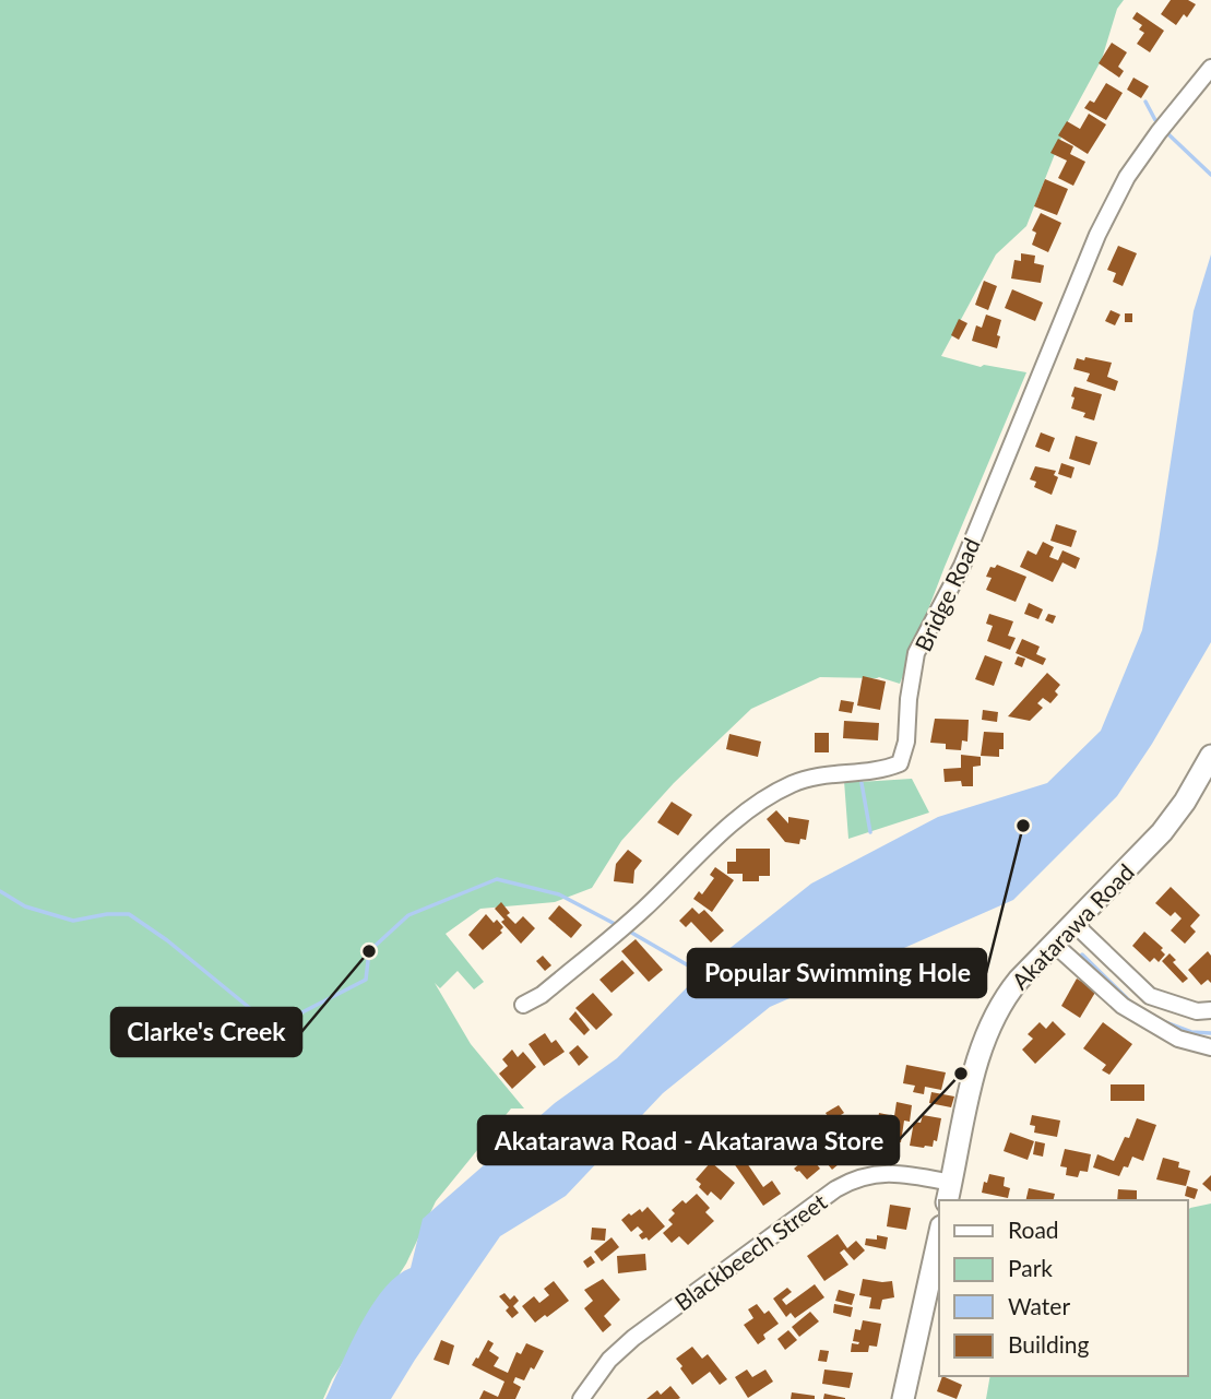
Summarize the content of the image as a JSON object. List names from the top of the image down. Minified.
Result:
{"streets":{"street":["Bridge Road","Akatarawa Road","Blackbeech Street"]},"crossings":[["Akatarawa Road","Blackbeech Street"]],"places":["Popular Swimming Hole","Clarke's Creek","Akatarawa Road - Akatarawa Store"],"legend":["Road","Park","Water","Building"]}
